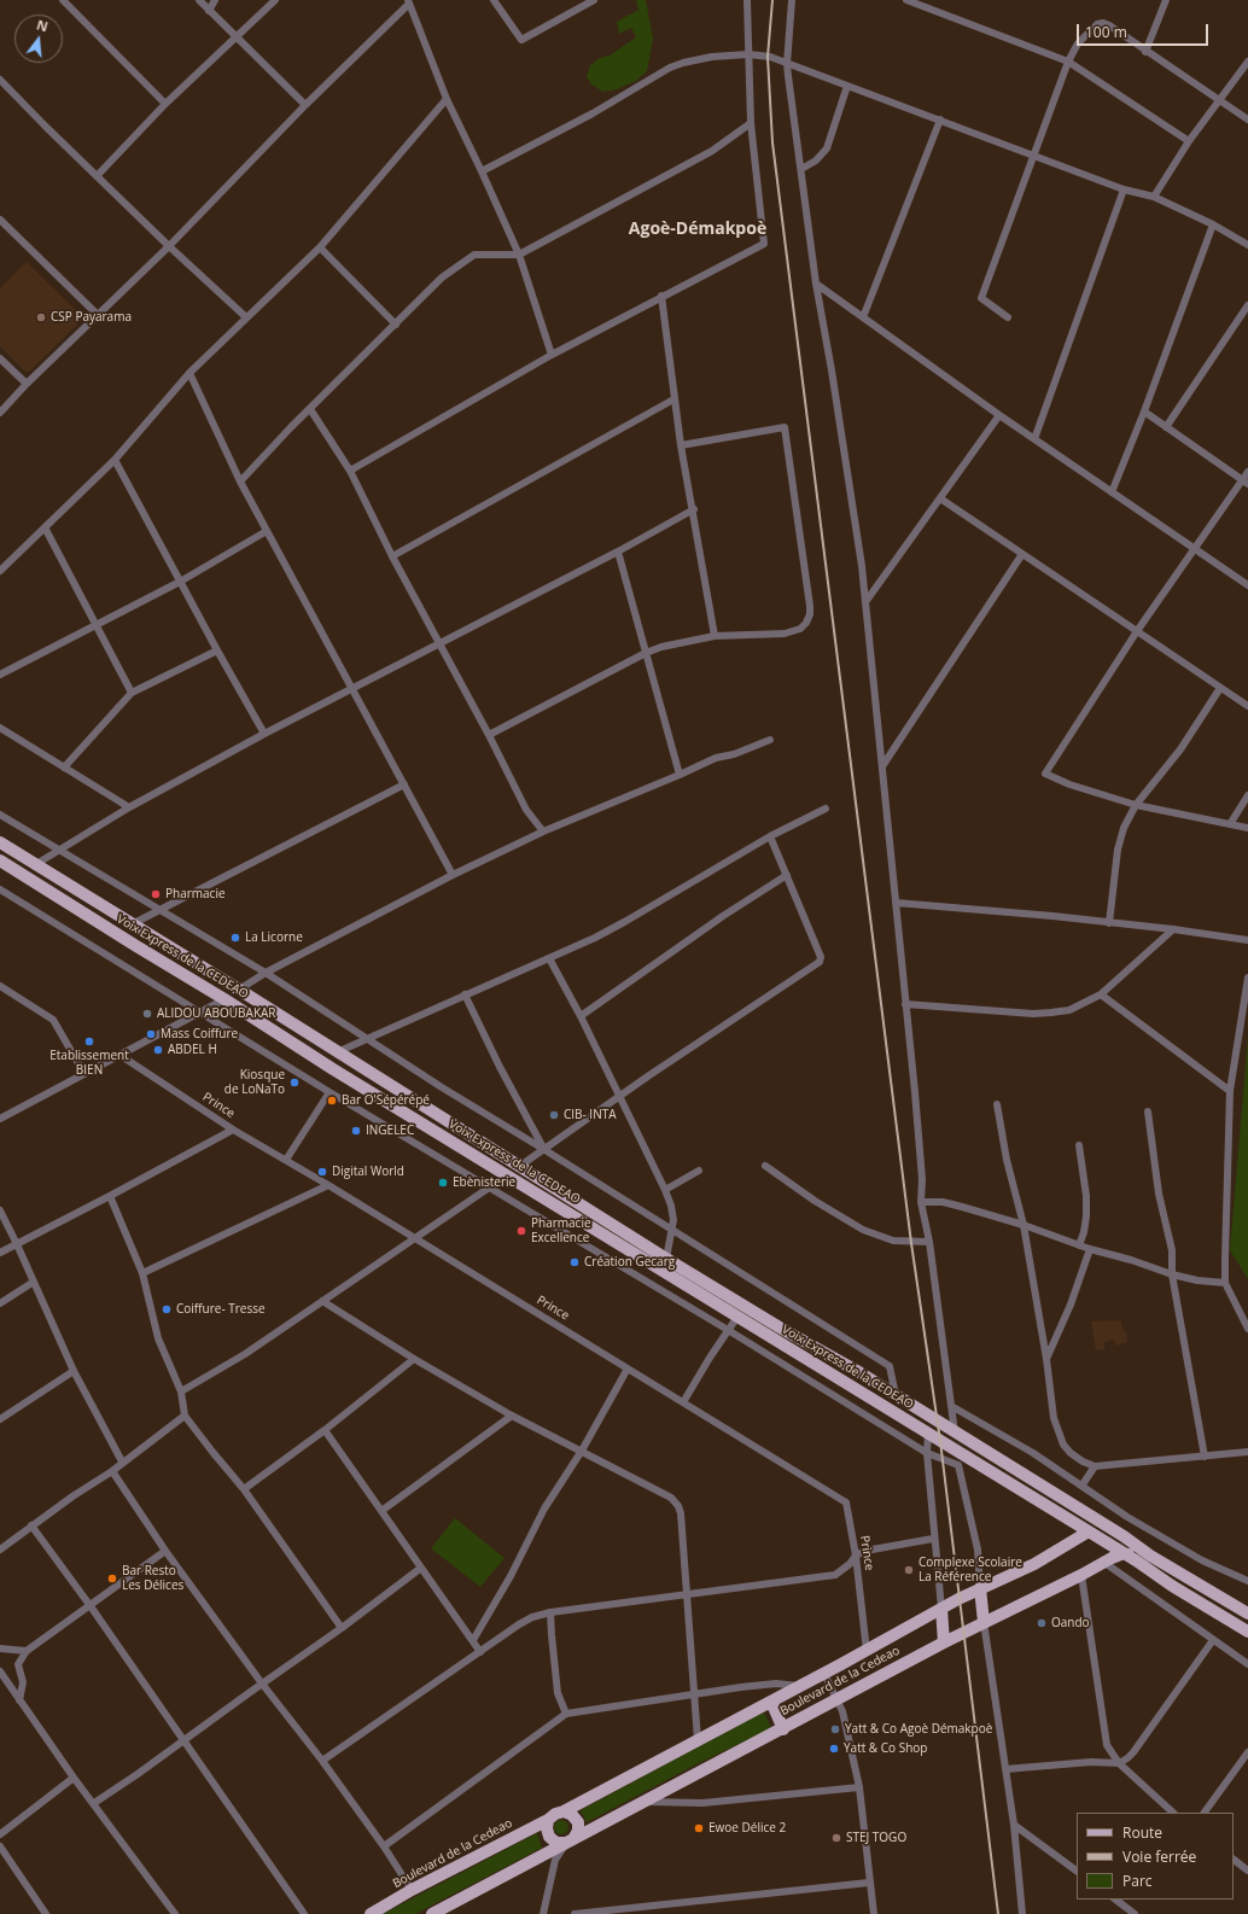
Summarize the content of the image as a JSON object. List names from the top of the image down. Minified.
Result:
{"streets":{"main road":["Voix Express de la CEDEAO","Boulevard de la Cedeao"],"street":["Prince"]},"crossings":[["Voix Express de la CEDEAO","Boulevard de la Cedeao"],["Prince","Boulevard de la Cedeao"]],"districts":["Agoè-Démakpoè"],"places":["CSP Payarama","Pharmacie","La Licorne","ALIDOU ABOUBAKAR","Mass Coiffure","Etablissement BIEN","ABDEL H","Kiosque de LoNaTo","Bar O'Sépérépé","CIB- INTA","INGELEC","Digital World","Ebènisterie","Pharmacie Excellence","Création Gecarg","Coiffure- Tresse","Complexe Scolaire La Référence","Bar Resto Les Délices","Oando","Yatt & Co Agoè Démakpoè","Yatt & Co Shop","Ewoe Délice 2","STEJ TOGO"],"legend":["Route","Voie ferrée","Parc"],"scale_bar":"100 m","north":"top"}
